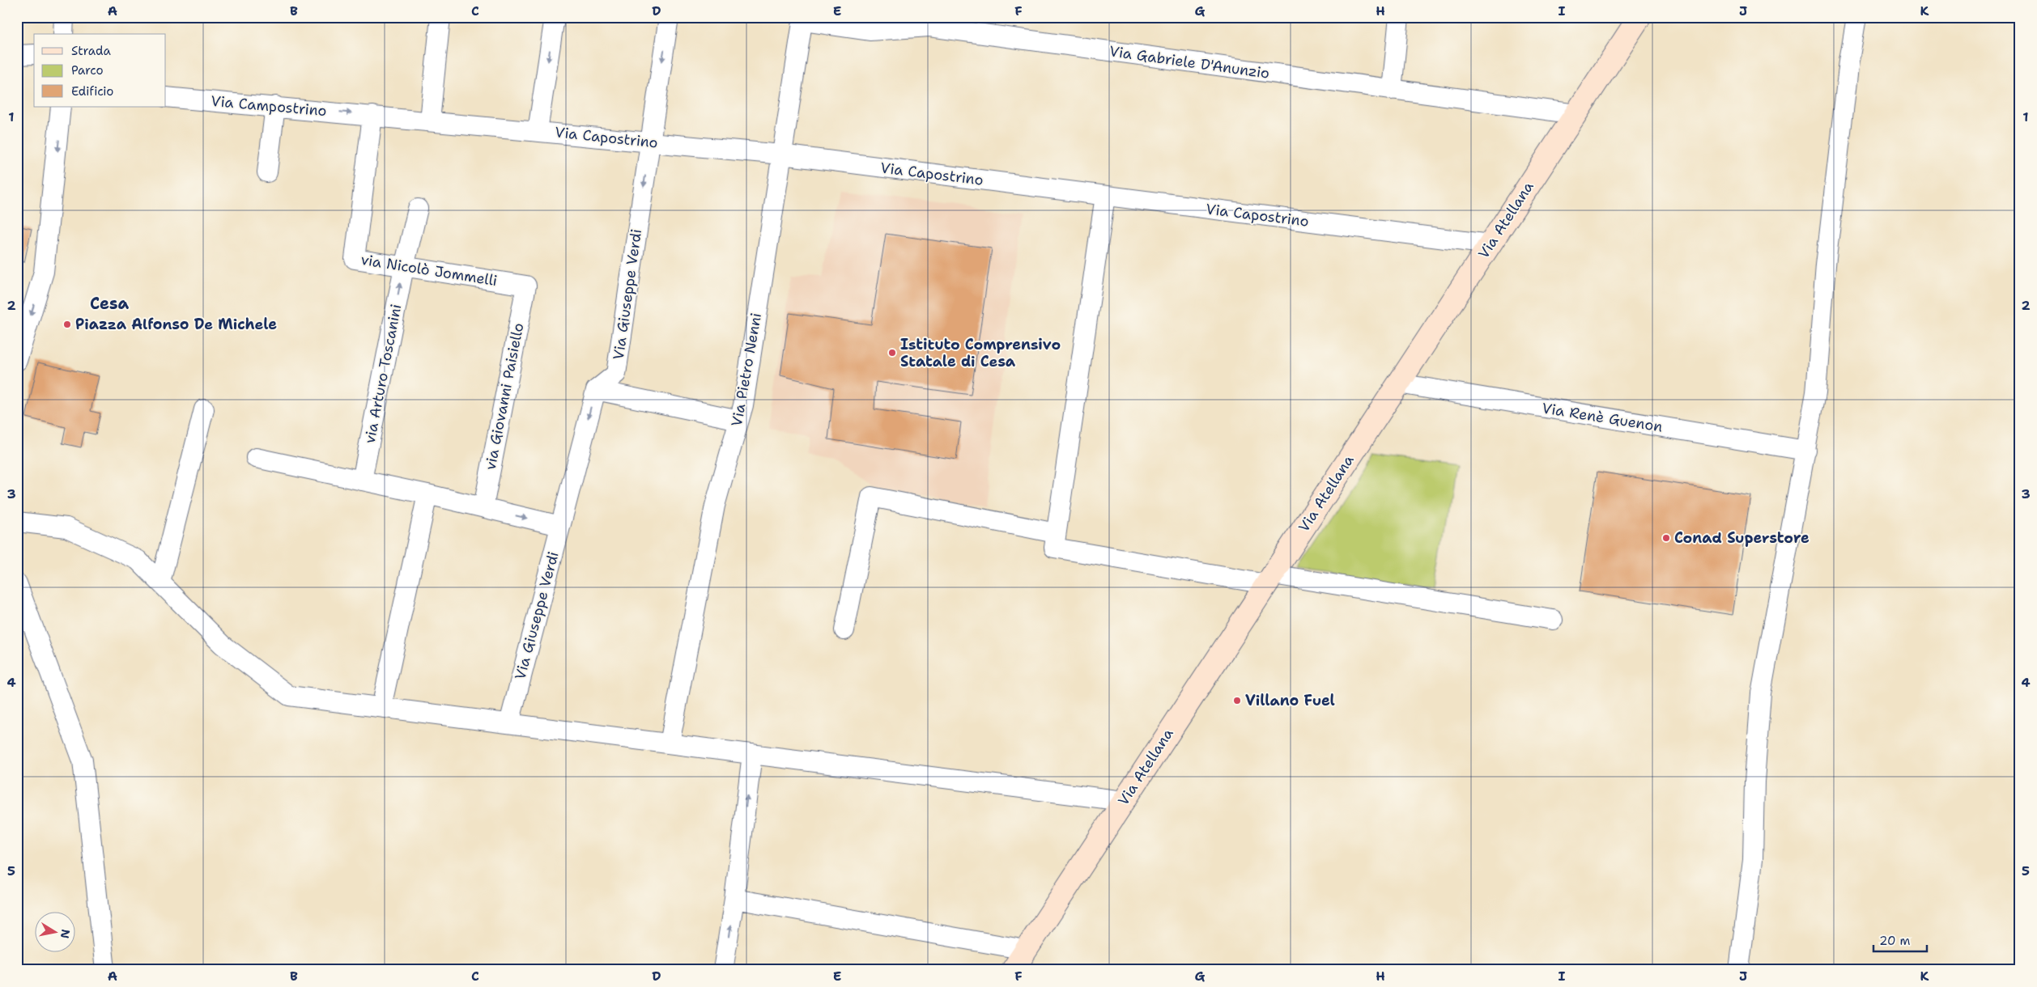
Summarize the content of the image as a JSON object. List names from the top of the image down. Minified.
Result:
{"streets":{"main road":["Via Atellana"],"street":["Via Gabriele D'Anunzio","Via Campostrino","Via Capostrino","via Nicolò Jommelli","Via Giuseppe Verdi","Via Pietro Nenni","via Arturo Toscanini","via Giovanni Paisiello","Via Renè Guenon"]},"crossings":[["Via Gabriele D'Anunzio","Via Atellana"],["Via Gabriele D'Anunzio","Via Pietro Nenni"],["Via Campostrino","Via Capostrino"],["Via Campostrino","via Nicolò Jommelli"],["Via Capostrino","Via Atellana"],["Via Capostrino","via Nicolò Jommelli"],["Via Capostrino","Via Giuseppe Verdi"],["Via Capostrino","Via Pietro Nenni"],["Via Atellana","Via Renè Guenon"],["via Nicolò Jommelli","via Arturo Toscanini"],["via Nicolò Jommelli","via Giovanni Paisiello"]],"one_way":["Via Campostrino","Via Giuseppe Verdi","via Arturo Toscanini"],"districts":["Cesa"],"places":["Piazza Alfonso De Michele","Istituto Comprensivo Statale di Cesa","Conad Superstore","Villano Fuel"],"legend":["Strada","Parco","Edificio"],"scale_bar":"20 m","north":"right","grid":{"columns":["A","B","C","D","E","F","G","H","I","J","K"],"rows":["1","2","3","4","5"]}}
